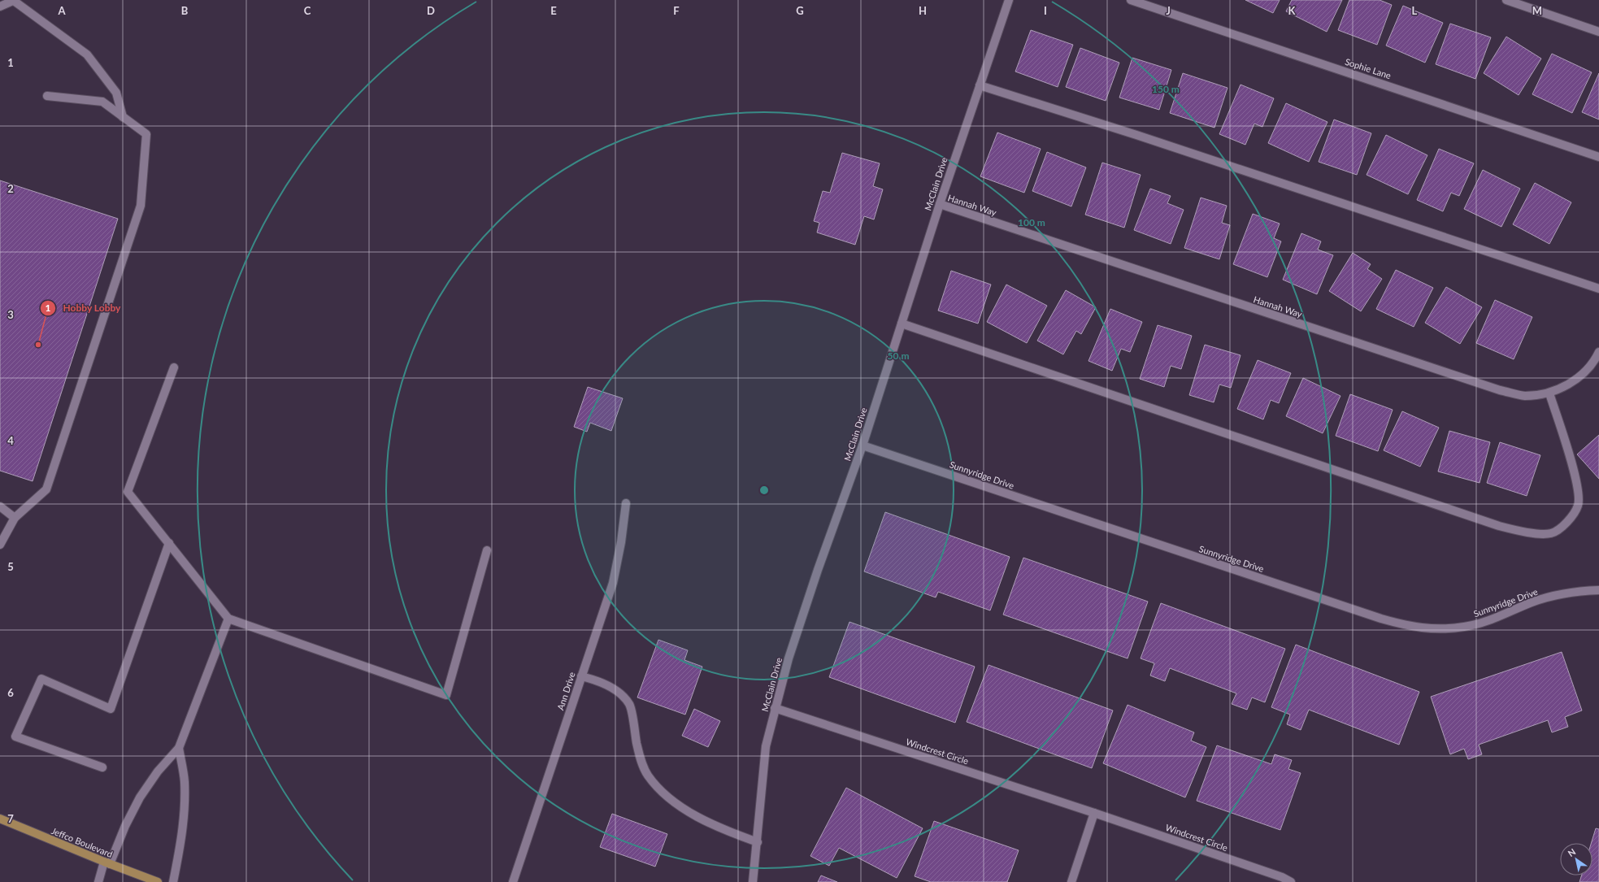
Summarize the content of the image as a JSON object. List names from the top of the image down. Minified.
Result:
{"streets":{"main road":["Jeffco Boulevard"],"street":["Sophie Lane","McClain Drive","Hannah Way","Sunnyridge Drive","Ann Drive","Windcrest Circle"]},"crossings":[["McClain Drive","Hannah Way"],["McClain Drive","Sunnyridge Drive"],["McClain Drive","Windcrest Circle"]],"places":["Hobby Lobby"],"north":"top left","grid":{"columns":["A","B","C","D","E","F","G","H","I","J","K","L","M"],"rows":["1","2","3","4","5","6","7"]},"rings":["150 m","100 m","50 m"]}
